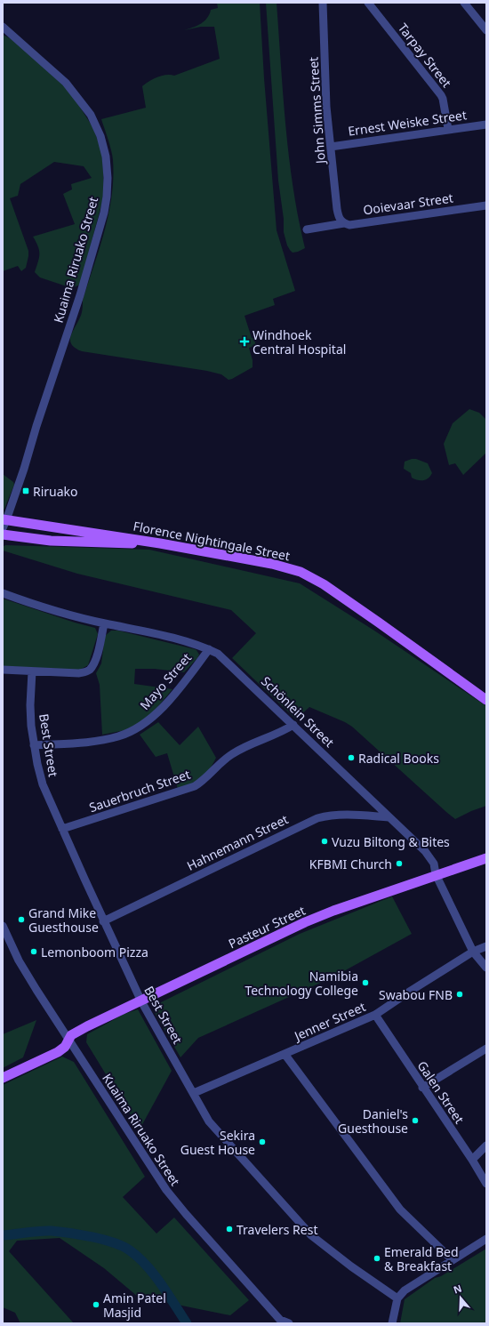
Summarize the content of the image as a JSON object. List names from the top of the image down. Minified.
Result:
{"streets":{"main road":["Florence Nightingale Street","Pasteur Street"],"street":["Tarpay Street","John Simms Street","Ernest Weiske Street","Ooievaar Street","Kuaima Riruako Street","Mayo Street","Schönlein Street","Best Street","Sauerbruch Street","Hahnemann Street","Jenner Street","Galen Street"]},"crossings":[["Tarpay Street","Ernest Weiske Street"],["John Simms Street","Ernest Weiske Street"],["John Simms Street","Ooievaar Street"],["Kuaima Riruako Street","Florence Nightingale Street"],["Kuaima Riruako Street","Pasteur Street"],["Mayo Street","Schönlein Street"],["Mayo Street","Best Street"],["Schönlein Street","Sauerbruch Street"],["Schönlein Street","Hahnemann Street"],["Schönlein Street","Pasteur Street"],["Schönlein Street","Jenner Street"],["Best Street","Sauerbruch Street"],["Best Street","Hahnemann Street"],["Best Street","Pasteur Street"],["Best Street","Jenner Street"],["Jenner Street","Galen Street"]],"places":{"health":["Windhoek Central Hospital"],"transit":["Riruako"],"other":["Radical Books","Vuzu Biltong & Bites","KFBMI Church","Grand Mike Guesthouse","Lemonboom Pizza","Namibia Technology College","Swabou FNB","Daniel's Guesthouse","Sekira Guest House","Travelers Rest","Emerald Bed & Breakfast","Amin Patel Masjid"]},"north":"top"}
